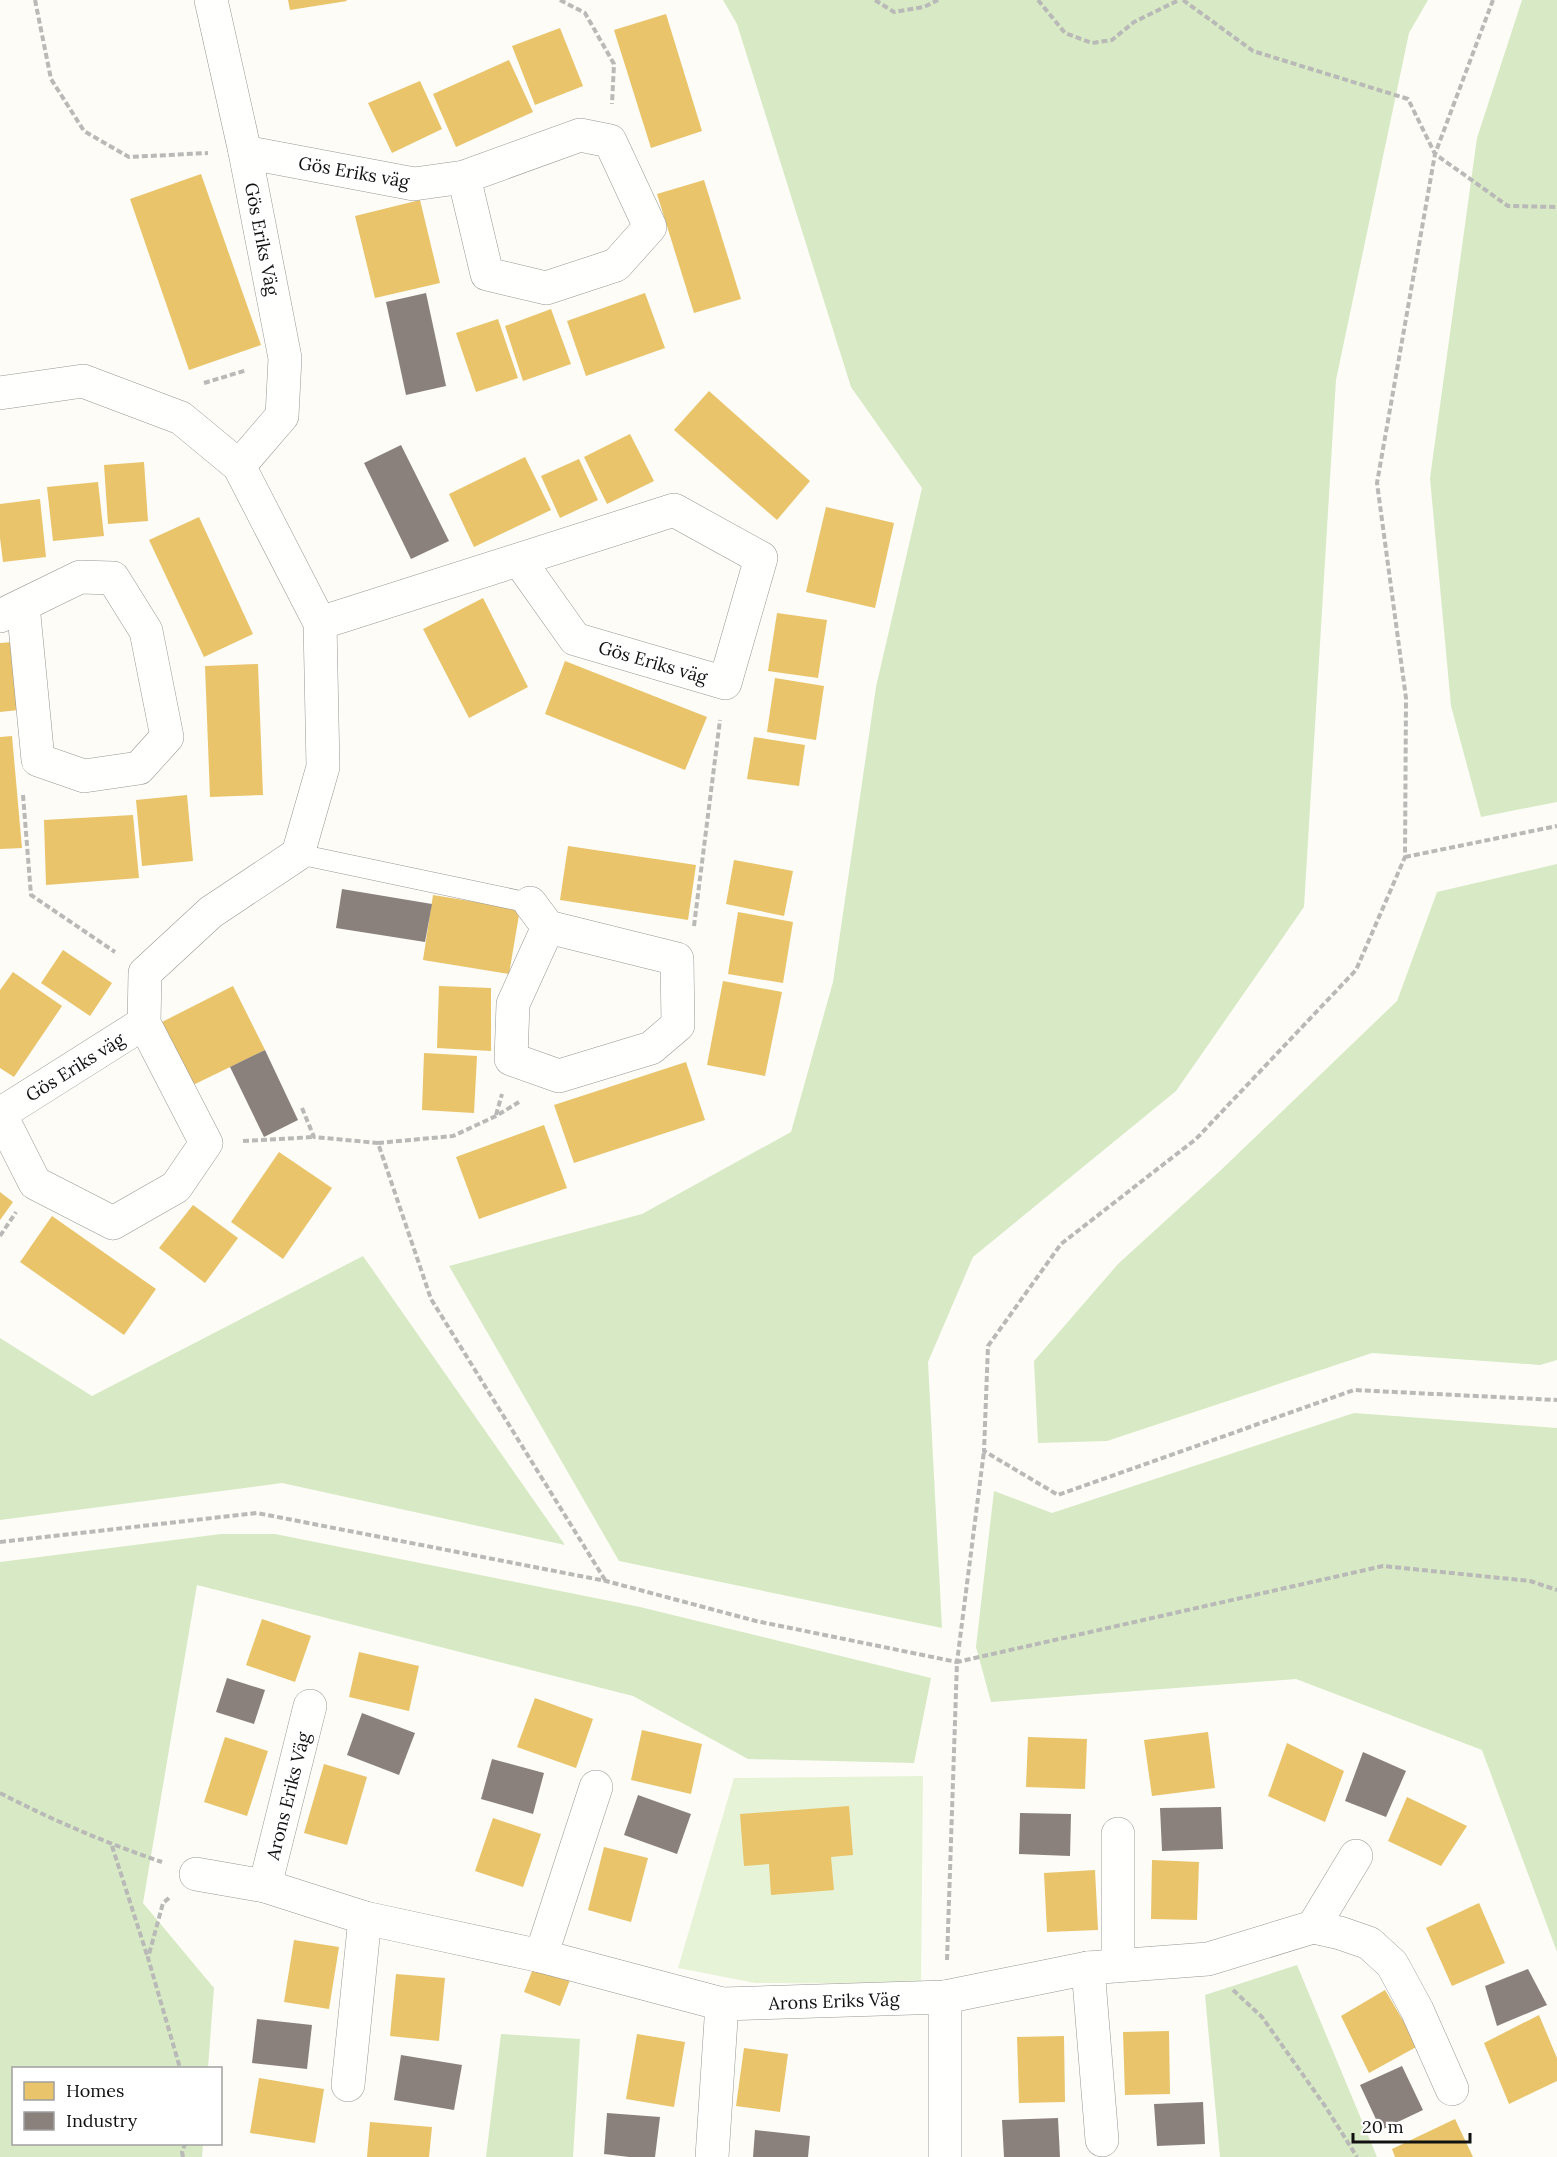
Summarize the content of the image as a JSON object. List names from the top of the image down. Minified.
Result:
{"streets":{"street":["Gös Eriks väg","Gös Eriks Väg","Arons Eriks Väg"]},"crossings":[["Gös Eriks väg","Gös Eriks Väg"]],"legend":["Homes","Industry"],"scale_bar":"20 m"}
